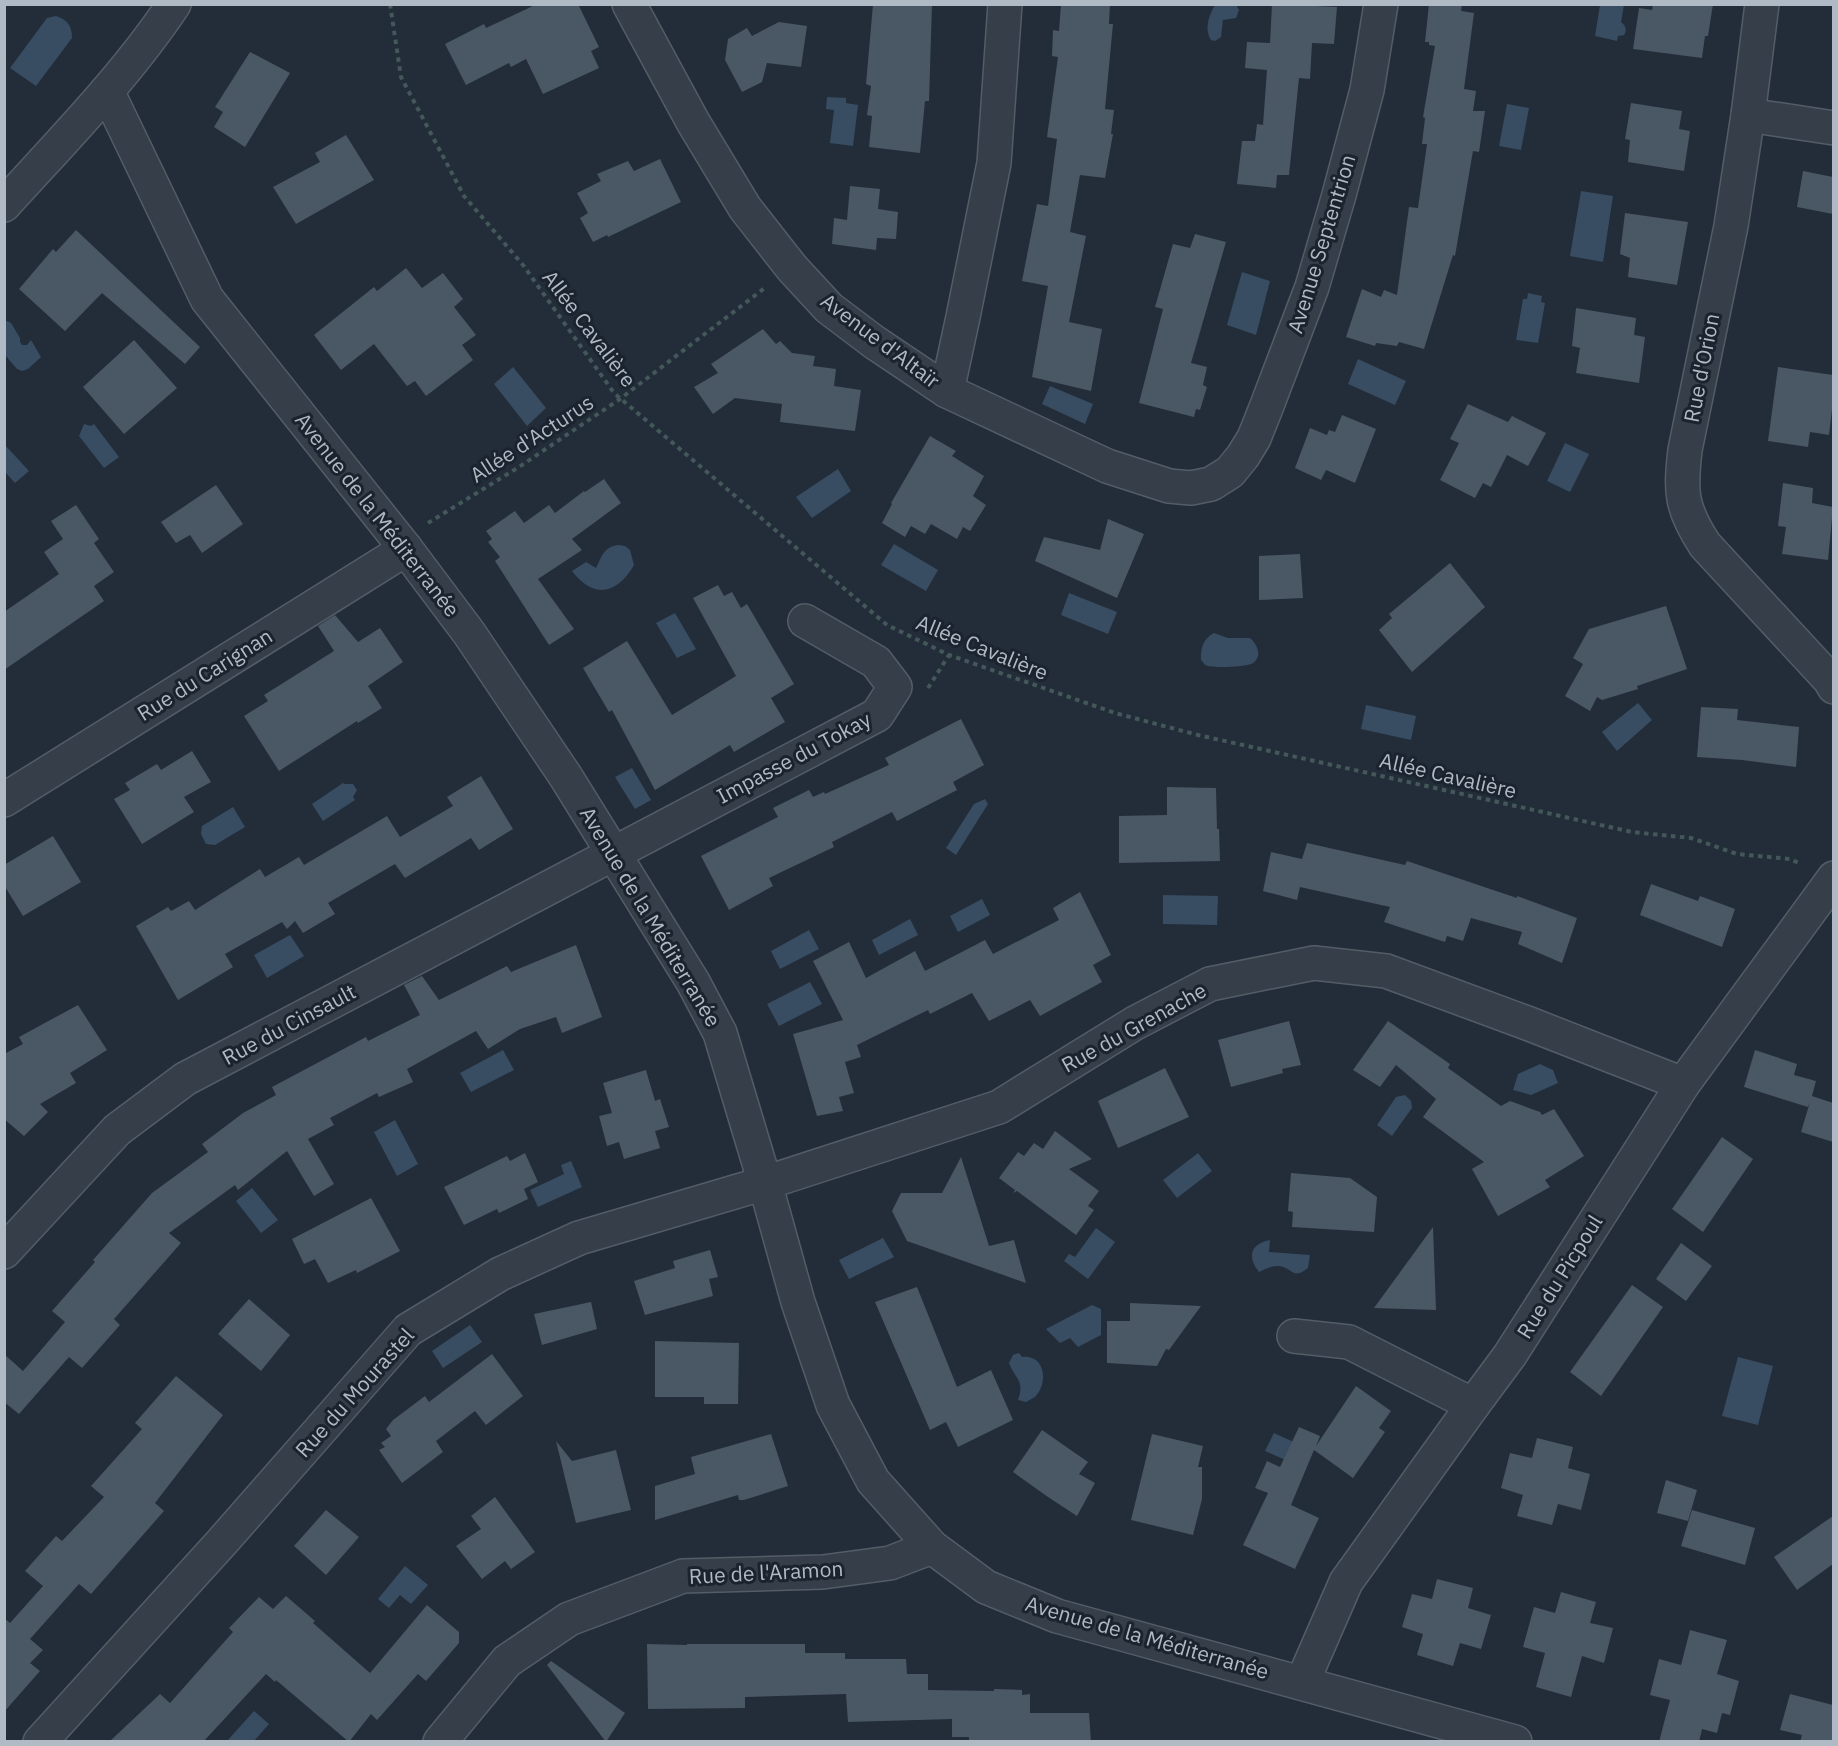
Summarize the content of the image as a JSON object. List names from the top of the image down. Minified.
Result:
{"streets":{"street":["Avenue Septentrion","Avenue d'Altaïr","Rue d'Orion","Avenue de la Méditerranée","Rue du Carignan","Impasse du Tokay","Rue du Cinsault","Rue du Grenache","Rue du Picpoul","Rue du Mourastel","Rue de l'Aramon"],"path":["Allée Cavalière","Allée d'Acturus"]},"crossings":[["Avenue Septentrion","Avenue d'Altaïr"],["Allée Cavalière","Allée d'Acturus"],["Avenue d'Altaïr","Allée d'Acturus"],["Allée d'Acturus","Avenue de la Méditerranée"],["Allée d'Acturus","Rue du Carignan"],["Avenue de la Méditerranée","Rue du Carignan"],["Avenue de la Méditerranée","Impasse du Tokay"],["Avenue de la Méditerranée","Rue du Cinsault"],["Avenue de la Méditerranée","Rue du Grenache"],["Avenue de la Méditerranée","Rue du Picpoul"],["Avenue de la Méditerranée","Rue du Mourastel"],["Avenue de la Méditerranée","Rue de l'Aramon"],["Impasse du Tokay","Rue du Cinsault"],["Rue du Grenache","Rue du Picpoul"],["Rue du Grenache","Rue du Mourastel"]]}
